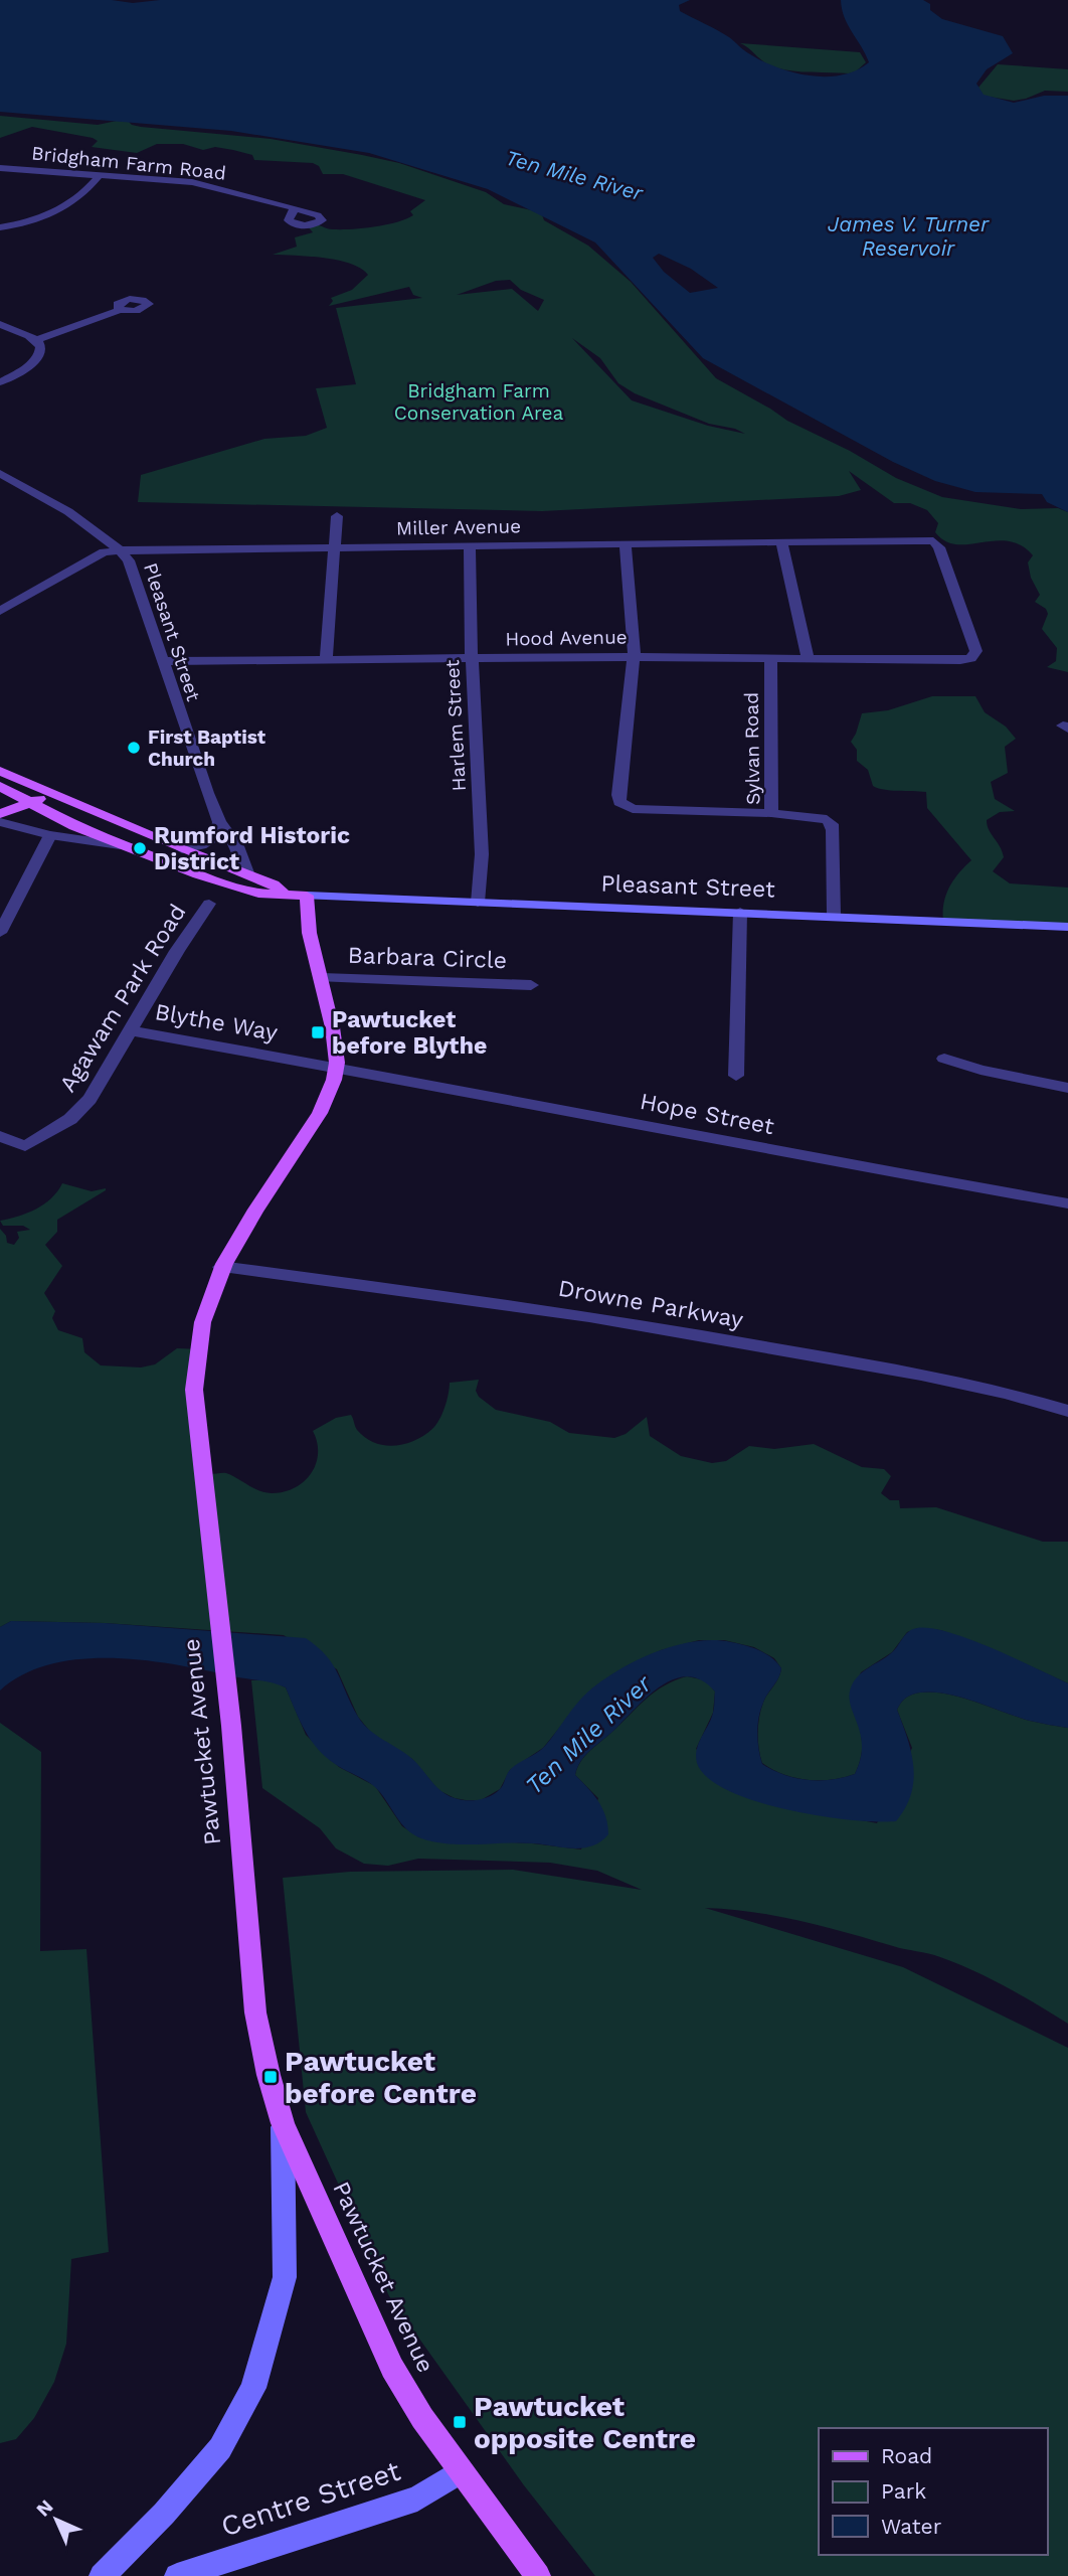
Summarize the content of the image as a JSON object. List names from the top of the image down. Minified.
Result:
{"streets":{"main road":["Pleasant Street","Pawtucket Avenue","Centre Street"],"street":["Bridgham Farm Road","Miller Avenue","Hood Avenue","Harlem Street","Sylvan Road","Barbara Circle","Agawam Park Road","Blythe Way","Hope Street","Drowne Parkway"]},"crossings":[["Miller Avenue","Pleasant Street"],["Miller Avenue","Hood Avenue"],["Miller Avenue","Harlem Street"],["Pleasant Street","Hood Avenue"],["Pleasant Street","Harlem Street"],["Pleasant Street","Sylvan Road"],["Pleasant Street","Pawtucket Avenue"],["Hood Avenue","Harlem Street"],["Hood Avenue","Sylvan Road"],["Barbara Circle","Pawtucket Avenue"],["Agawam Park Road","Blythe Way"],["Blythe Way","Hope Street"],["Blythe Way","Pawtucket Avenue"],["Hope Street","Pawtucket Avenue"],["Drowne Parkway","Pawtucket Avenue"],["Pawtucket Avenue","Centre Street"]],"water":["Ten Mile River","James V. Turner Reservoir"],"parks":["Bridgham Farm Conservation Area"],"places":{"other":["First Baptist Church","Rumford Historic District"],"transit":["Pawtucket before Blythe","Pawtucket before Centre","Pawtucket opposite Centre"]},"legend":["Road","Park","Water"],"north":"top left"}
